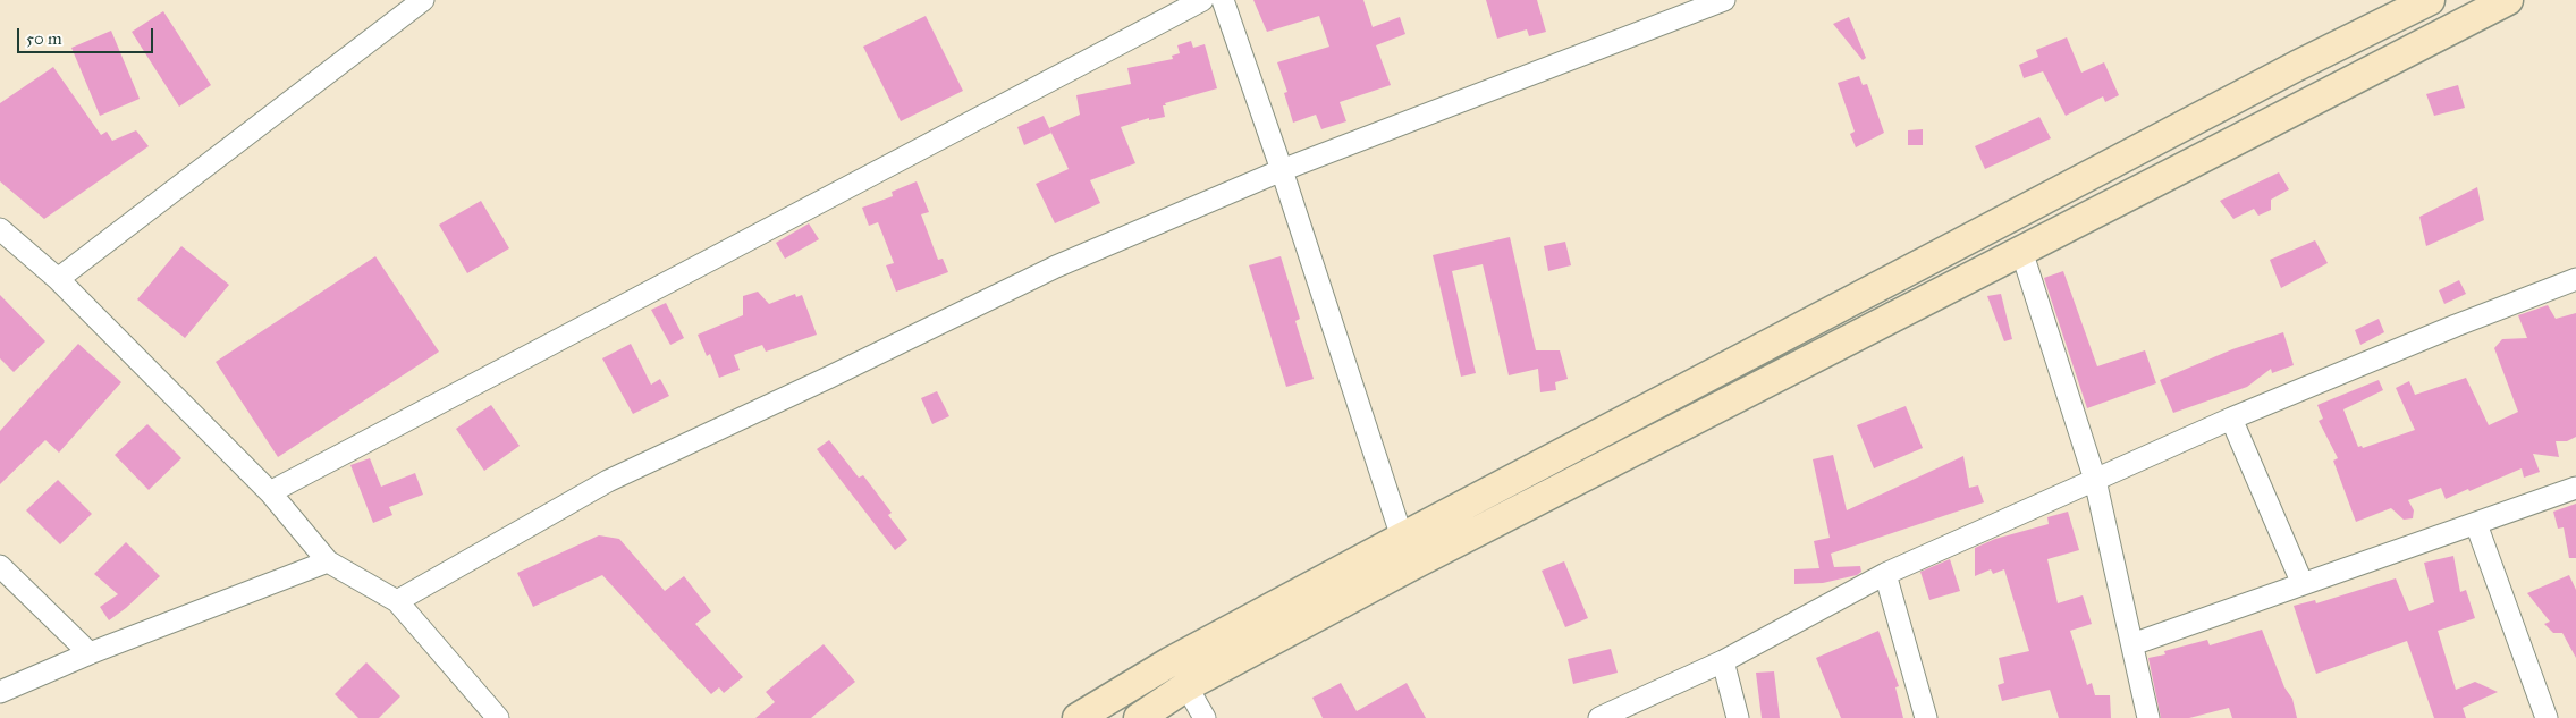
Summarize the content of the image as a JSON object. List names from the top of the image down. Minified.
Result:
{"scale_bar":"50 m"}
